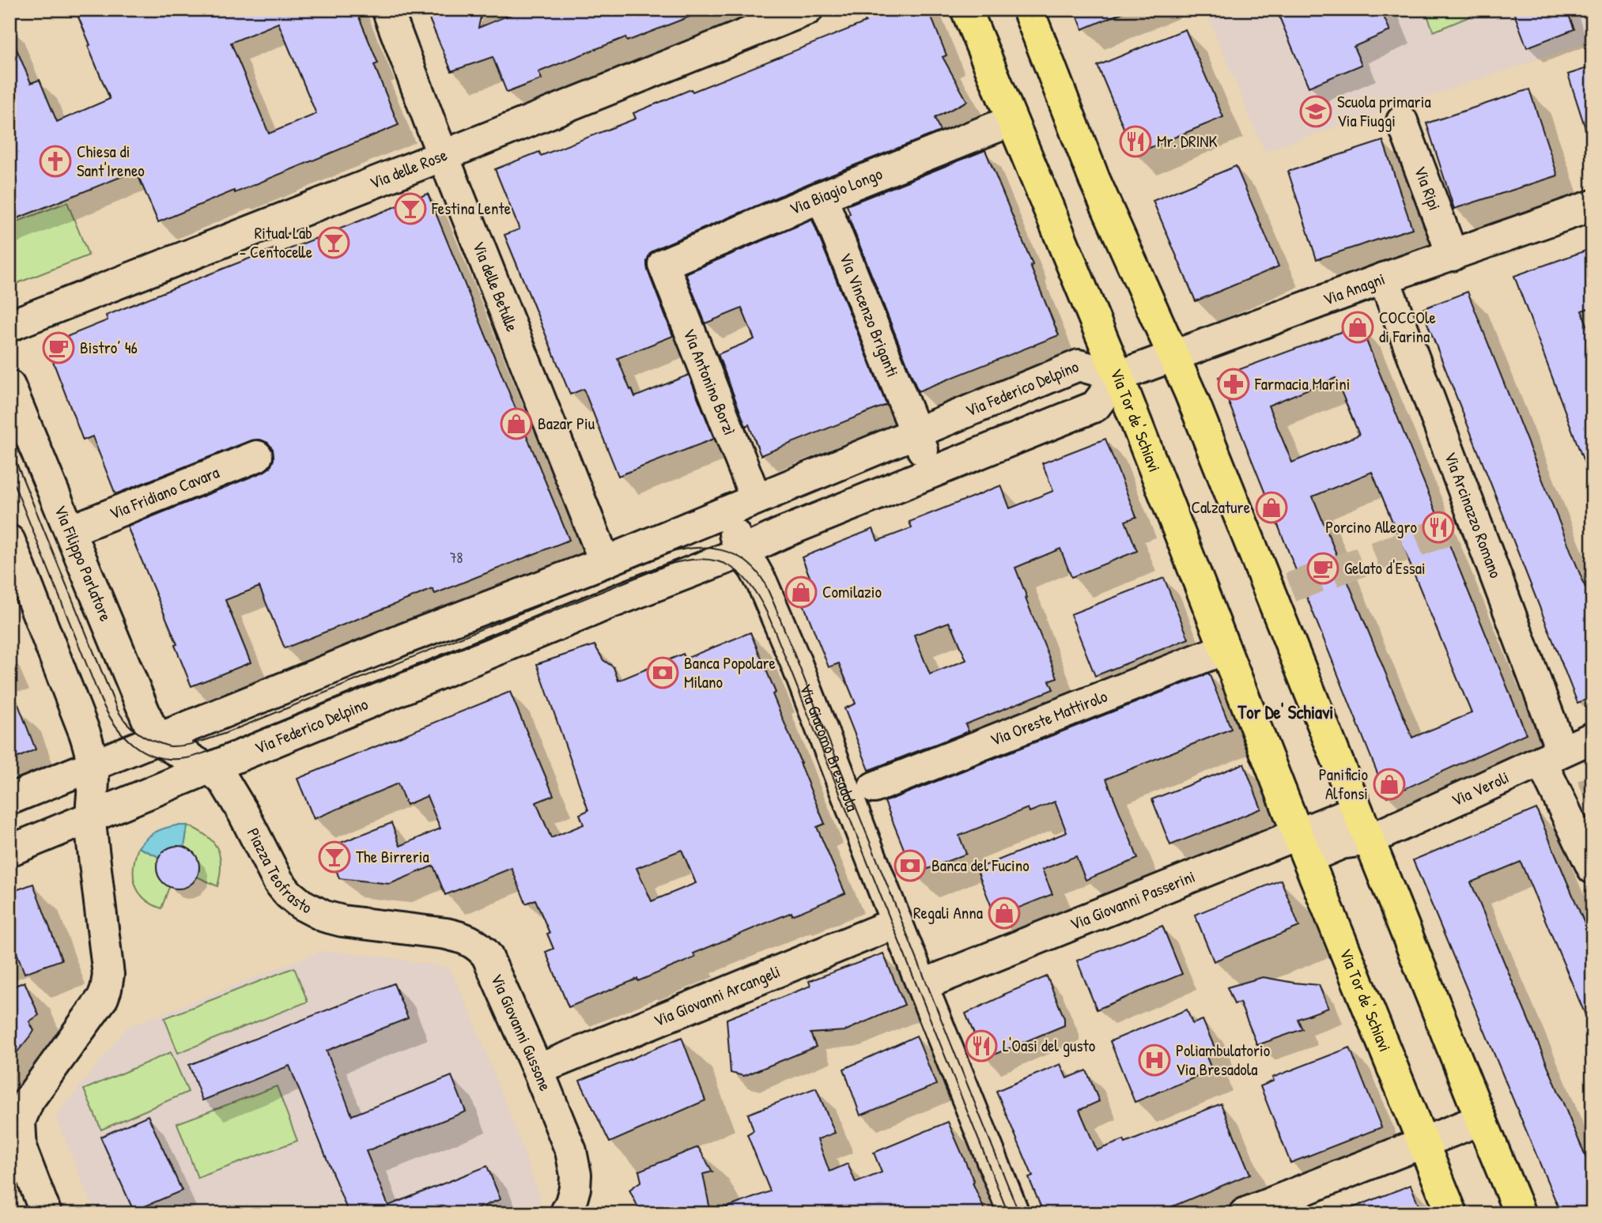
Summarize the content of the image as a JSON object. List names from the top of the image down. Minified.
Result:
{"streets":{"main road":["Via Tor de' Schiavi"],"street":["Via delle Rose","Via Ripi","Via Biagio Longo","Via delle Betulle","Via Anagni","Via Vincenzo Briganti","Via Antonino Borzì","Via Federico Delpino","Via Fridiano Cavara","Via Arcinazzo Romano","Via Filippo Parlatore","Via Oreste Mattirolo","Via Giacomo Bresadola","Via Veroli","Piazza Teofrasto","Via Giovanni Passerini","Via Giovanni Arcangeli","Via Giovanni Gussone"]},"crossings":[["Via delle Rose","Via delle Betulle"],["Via Ripi","Via Anagni"],["Via Biagio Longo","Via Vincenzo Briganti"],["Via Biagio Longo","Via Antonino Borzì"],["Via Biagio Longo","Via Tor de' Schiavi"],["Via delle Betulle","Via Federico Delpino"],["Via Anagni","Via Federico Delpino"],["Via Anagni","Via Tor de' Schiavi"],["Via Anagni","Via Arcinazzo Romano"],["Via Vincenzo Briganti","Via Federico Delpino"],["Via Antonino Borzì","Via Federico Delpino"],["Via Federico Delpino","Via Tor de' Schiavi"],["Via Federico Delpino","Via Giacomo Bresadola"],["Via Federico Delpino","Piazza Teofrasto"],["Via Tor de' Schiavi","Via Oreste Mattirolo"],["Via Tor de' Schiavi","Via Giovanni Passerini"],["Via Fridiano Cavara","Via Filippo Parlatore"],["Via Arcinazzo Romano","Via Veroli"],["Via Filippo Parlatore","Piazza Teofrasto"],["Via Giacomo Bresadola","Via Giovanni Passerini"],["Via Giacomo Bresadola","Via Giovanni Arcangeli"],["Piazza Teofrasto","Via Giovanni Gussone"],["Via Giovanni Arcangeli","Via Giovanni Gussone"]],"districts":["Tor De' Schiavi"],"places":{"school or university":["Scuola primaria Via Fiuggi"],"restaurant":["Mr. DRINK","Porcino Allegro","L'Oasi del gusto"],"church":["Chiesa di Sant'Ireneo"],"bar":["Festina Lente","Ritual Lab - Centocelle","The Birreria"],"shop":["COCCOle di Farina","Bazar Piu","Calzature","Comilazio","Panificio Alfonsi","Regali Anna"],"cafe":["Bistro’ 46","Gelato d'Essai"],"pharmacy":["Farmacia Marini"],"bank":["Banca Popolare Milano","Banca del Fucino"],"hospital":["Poliambulatorio Via Bresadola"]},"house_numbers":["78"]}
